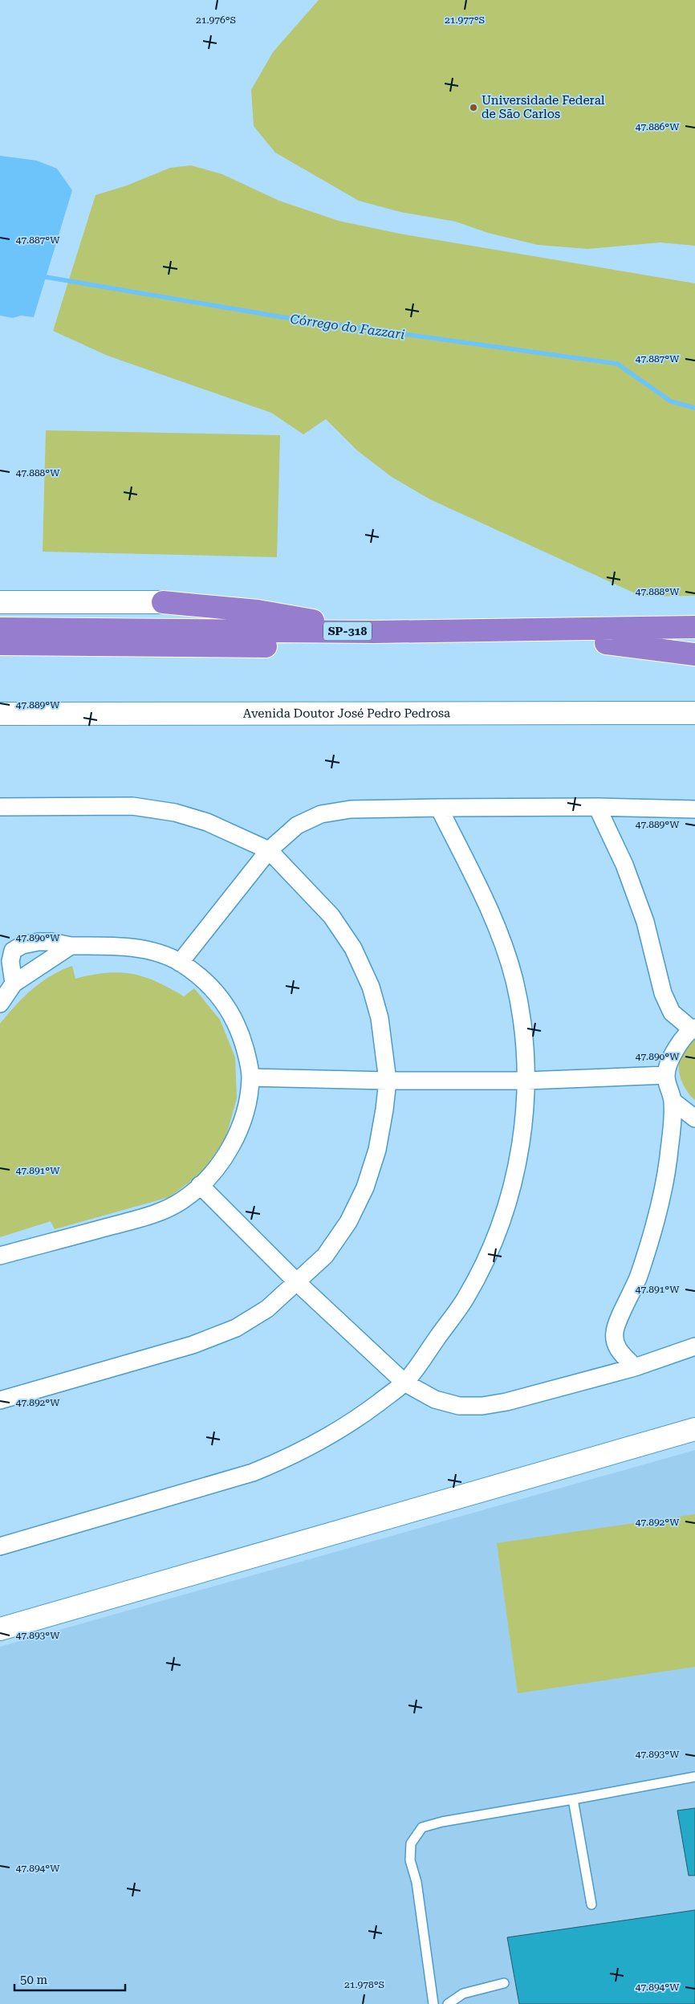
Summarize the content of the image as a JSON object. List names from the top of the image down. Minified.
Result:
{"streets":{"highway":["SP-318"],"street":["Avenida Doutor José Pedro Pedrosa"]},"water":["Córrego do Fazzari"],"places":["Universidade Federal de São Carlos"],"scale_bar":"50 m","coordinates":["21.976°S","21.977°S","47.886°W","47.887°W","47.888°W","47.889°W","47.890°W","47.891°W","47.892°W","47.893°W","47.894°W","21.978°S"]}
